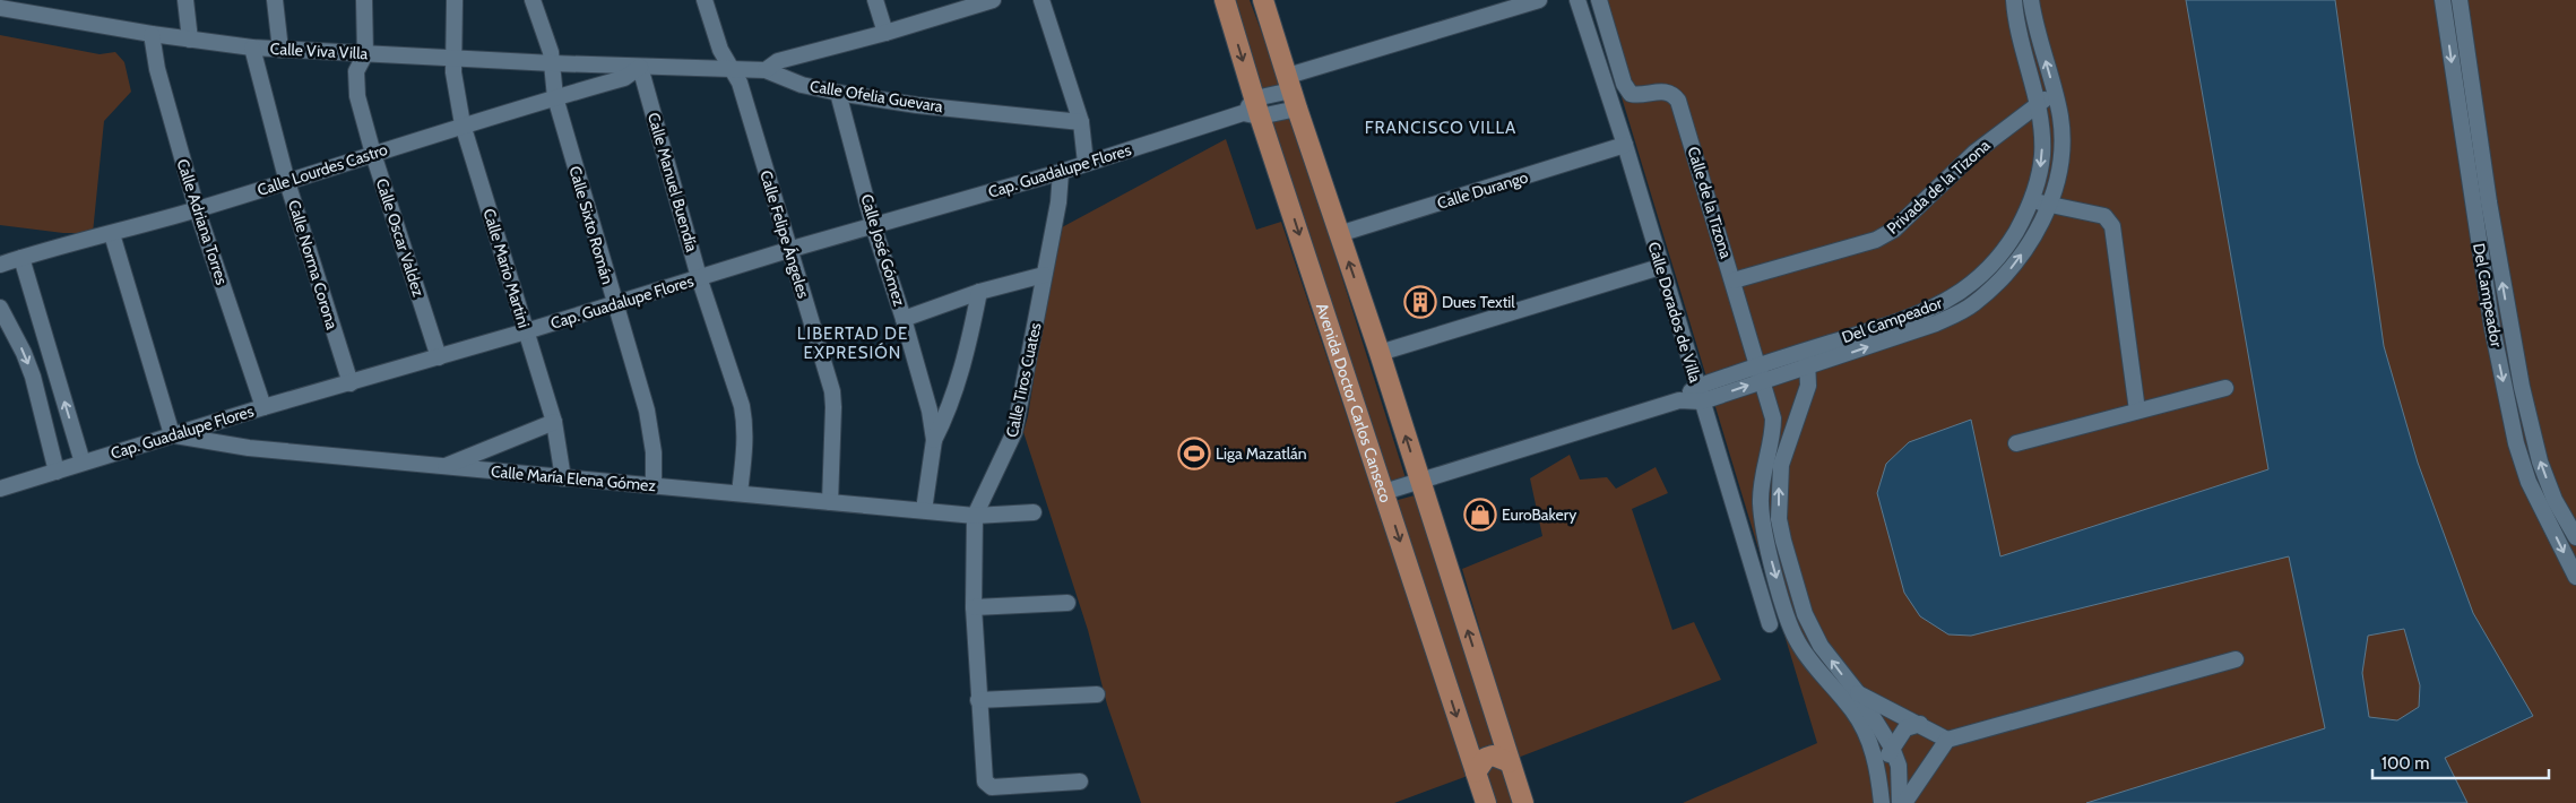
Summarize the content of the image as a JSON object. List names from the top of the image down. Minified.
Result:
{"streets":{"main road":["Avenida Doctor Carlos Canseco"],"street":["Calle Viva Villa","Calle Ofelia Guevara","Calle Lourdes Castro","Cap. Guadalupe Flores","Calle Manuel Buendía","Privada de la Tizona","Calle Durango","Calle de la Tizona","Calle Adriana Torres","Calle Sixto Román","Calle Felipe Ángeles","Calle Oscar Valdez","Calle José Gómez","Calle Norma Corona","Calle Mario Martini","Del Campeador","Calle Dorados de Villa","Calle Tiros Cuates","Calle María Elena Gómez"]},"crossings":[["Calle Viva Villa","Calle Ofelia Guevara"],["Calle Viva Villa","Calle Lourdes Castro"],["Calle Viva Villa","Calle Manuel Buendía"],["Calle Viva Villa","Calle Adriana Torres"],["Calle Viva Villa","Calle Sixto Román"],["Calle Viva Villa","Calle Oscar Valdez"],["Calle Viva Villa","Calle Norma Corona"],["Calle Viva Villa","Calle Mario Martini"],["Calle Ofelia Guevara","Calle Lourdes Castro"],["Calle Ofelia Guevara","Calle Manuel Buendía"],["Calle Ofelia Guevara","Calle Felipe Ángeles"],["Calle Ofelia Guevara","Calle José Gómez"],["Calle Lourdes Castro","Calle Manuel Buendía"],["Calle Lourdes Castro","Calle Adriana Torres"],["Calle Lourdes Castro","Calle Sixto Román"],["Calle Lourdes Castro","Calle Oscar Valdez"],["Calle Lourdes Castro","Calle Norma Corona"],["Calle Lourdes Castro","Calle Mario Martini"],["Cap. Guadalupe Flores","Calle Manuel Buendía"],["Cap. Guadalupe Flores","Calle Adriana Torres"],["Cap. Guadalupe Flores","Calle Sixto Román"],["Cap. Guadalupe Flores","Calle Felipe Ángeles"],["Cap. Guadalupe Flores","Calle Oscar Valdez"],["Cap. Guadalupe Flores","Calle José Gómez"],["Cap. Guadalupe Flores","Calle Norma Corona"],["Cap. Guadalupe Flores","Calle Mario Martini"],["Cap. Guadalupe Flores","Calle Tiros Cuates"],["Cap. Guadalupe Flores","Avenida Doctor Carlos Canseco"],["Cap. Guadalupe Flores","Calle María Elena Gómez"],["Calle Manuel Buendía","Calle María Elena Gómez"],["Privada de la Tizona","Calle de la Tizona"],["Privada de la Tizona","Del Campeador"],["Calle Durango","Calle Dorados de Villa"],["Calle de la Tizona","Del Campeador"],["Calle Sixto Román","Calle María Elena Gómez"],["Calle Felipe Ángeles","Calle María Elena Gómez"],["Calle José Gómez","Calle María Elena Gómez"],["Calle Mario Martini","Calle María Elena Gómez"],["Calle Tiros Cuates","Calle María Elena Gómez"]],"districts":["FRANCISCO VILLA","LIBERTAD DE EXPRESIÓN"],"places":{"building":["Dues Textil"],"sports":["Liga Mazatlán"],"shop":["EuroBakery"]},"scale_bar":"100 m"}
